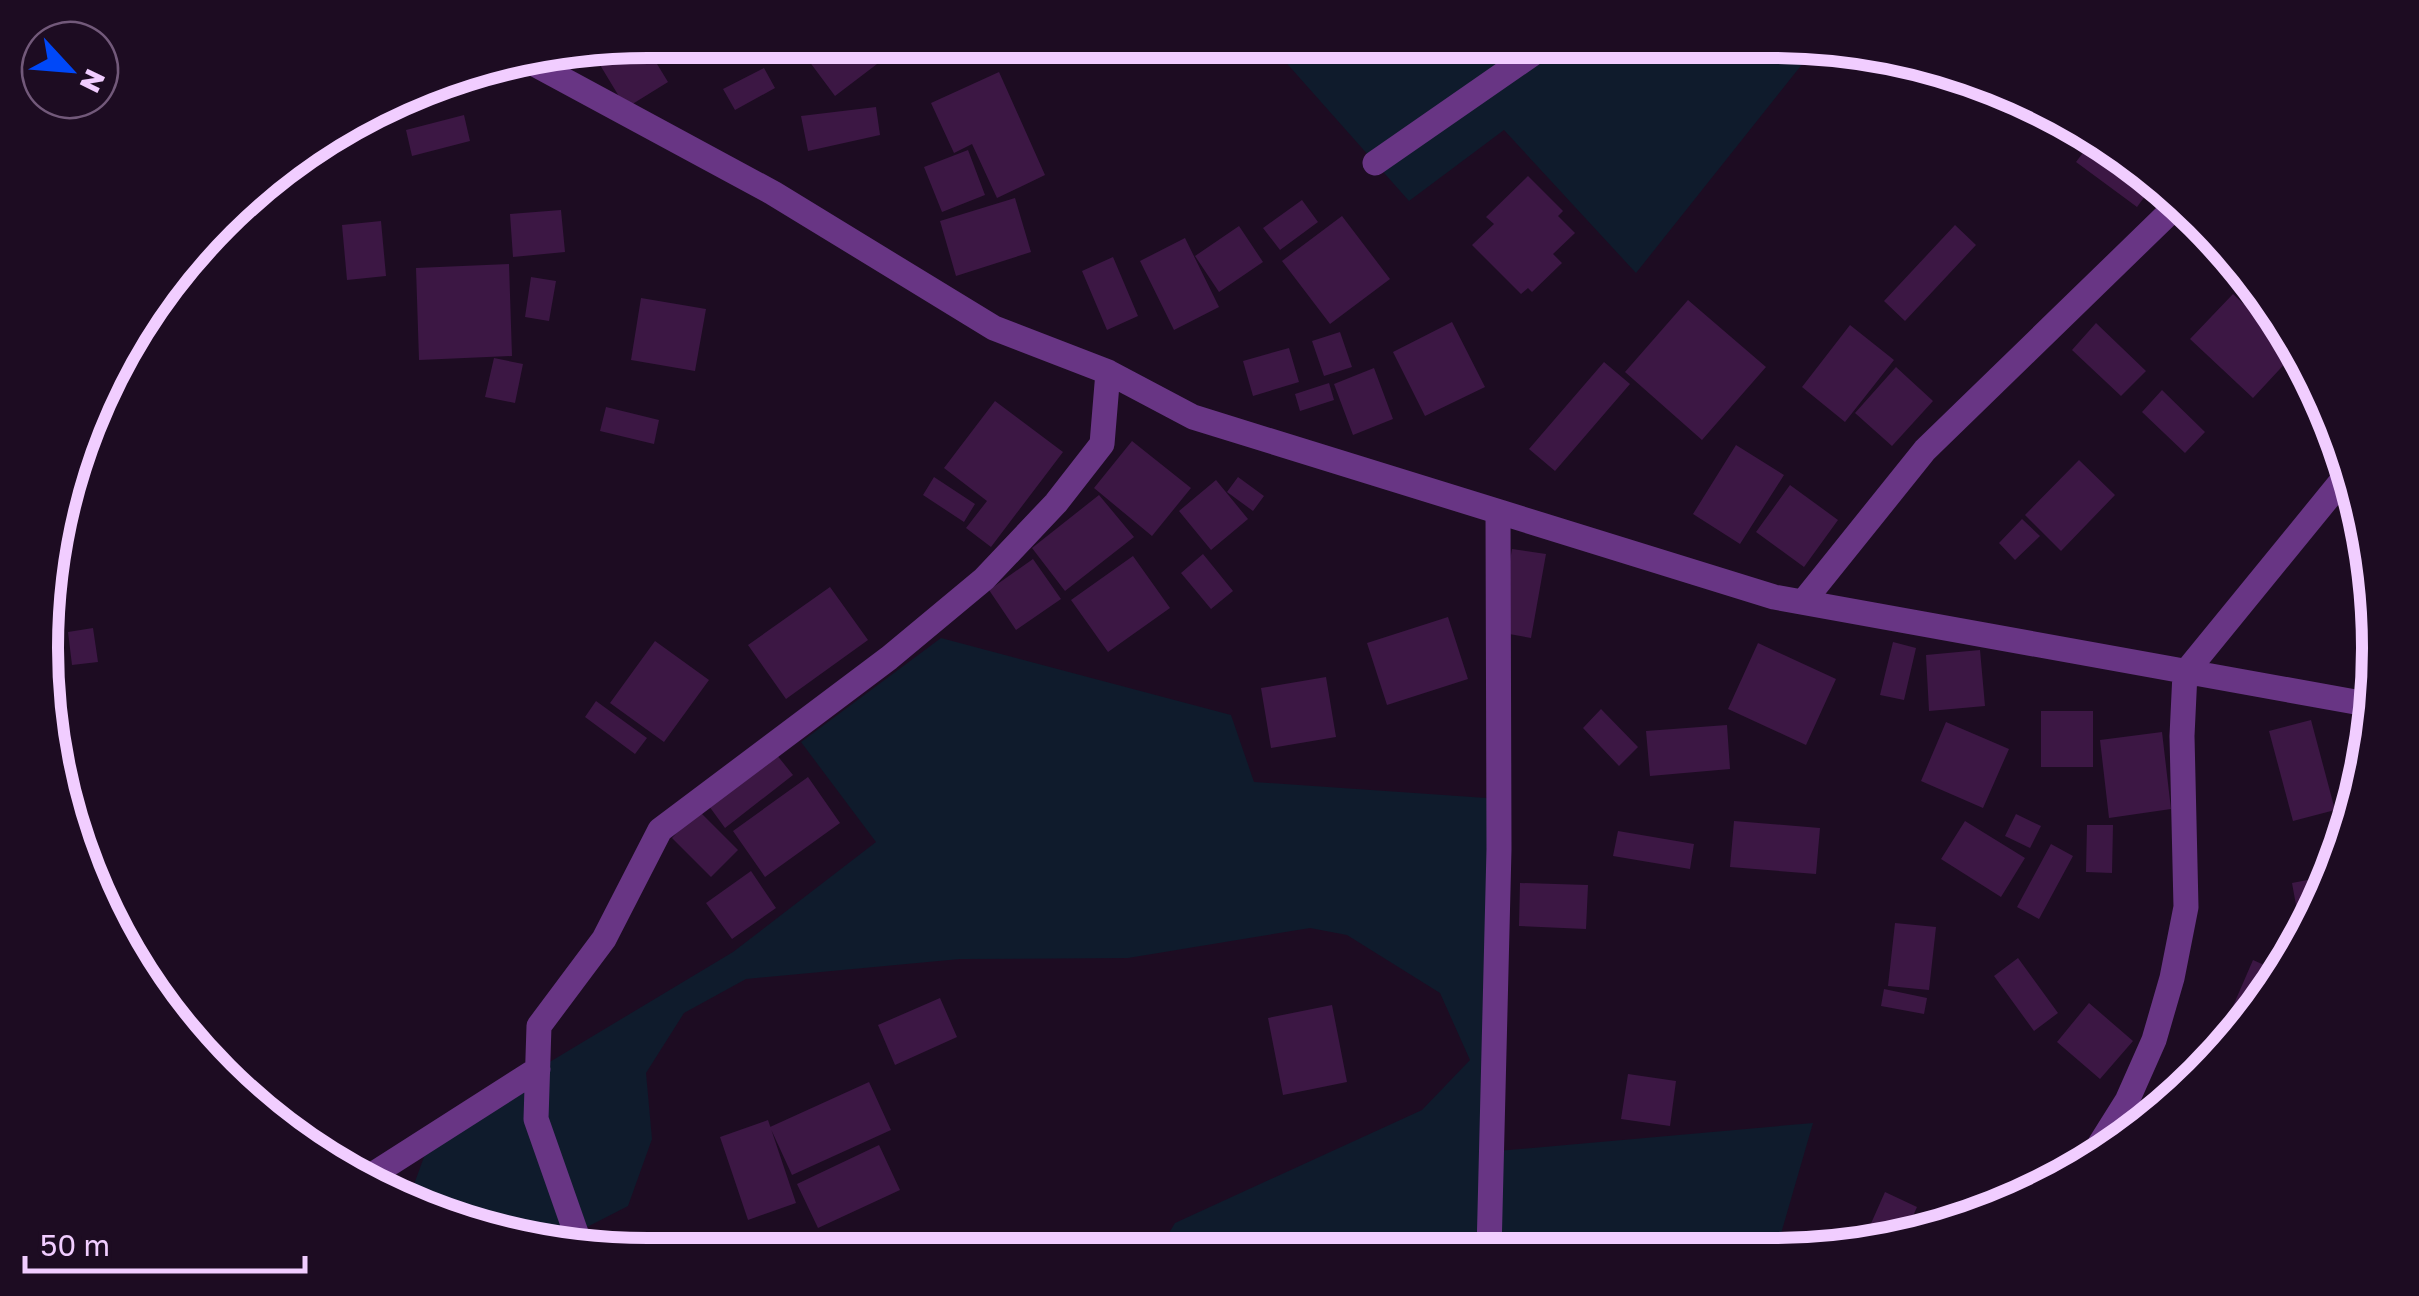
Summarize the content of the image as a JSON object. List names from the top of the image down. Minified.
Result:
{"scale_bar":"50 m","north":"bottom right"}
